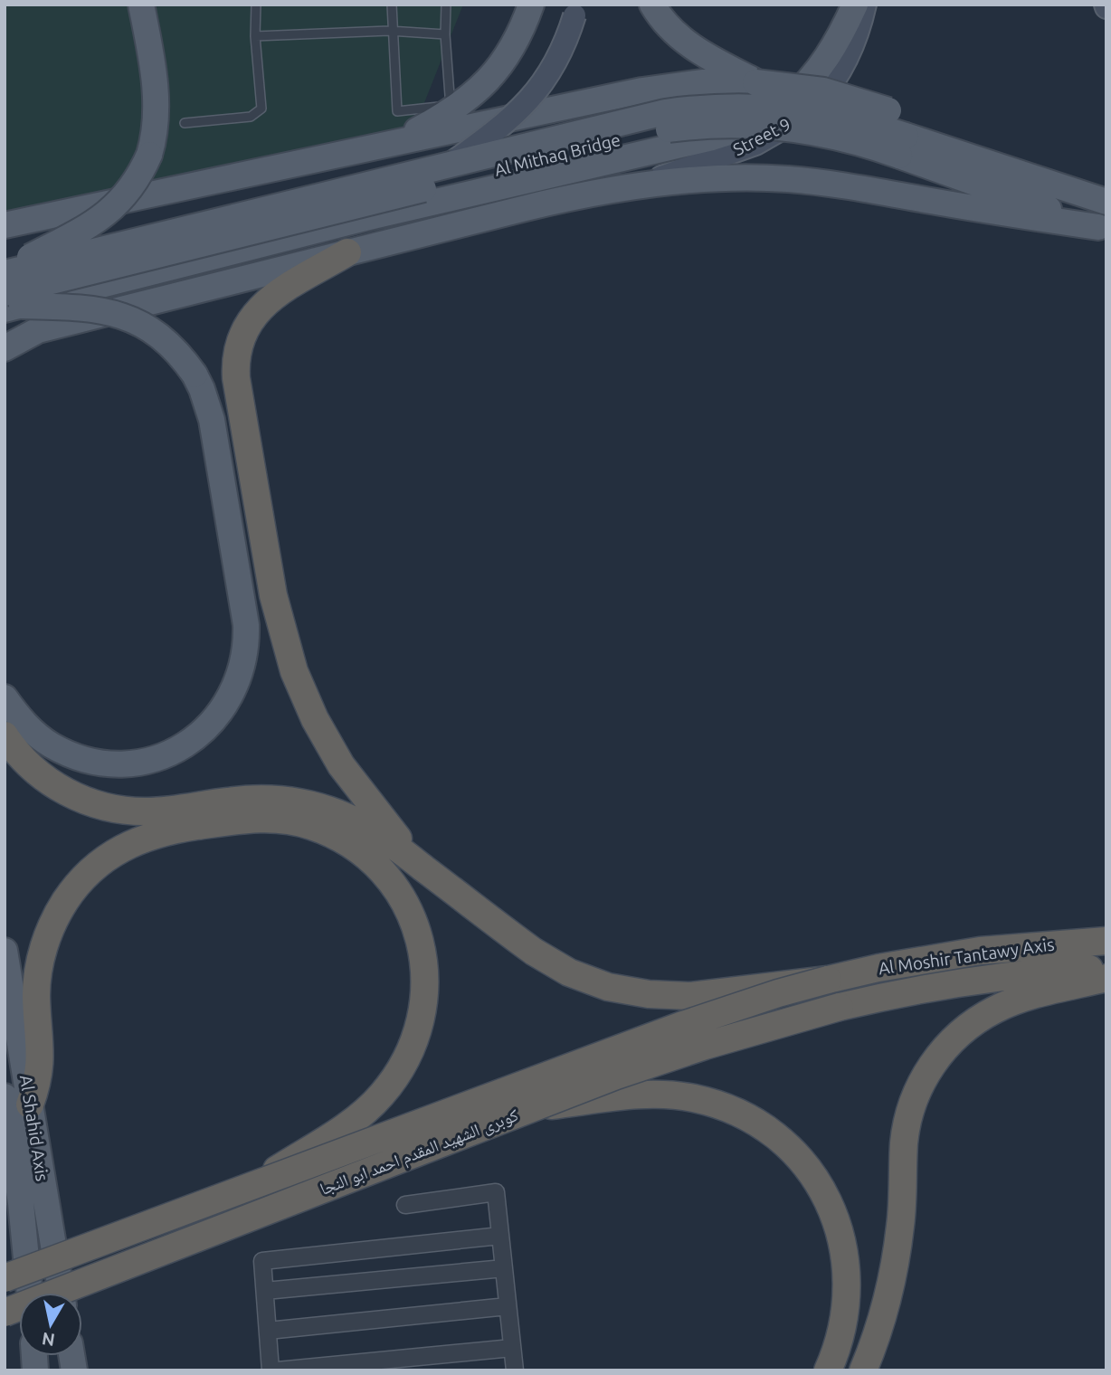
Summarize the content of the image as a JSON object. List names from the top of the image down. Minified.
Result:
{"streets":{"highway":["Al Moshir Tantawy Axis","كوبرى الشهيد المقدم احمد ابو النجا"],"main road":["Street 9","Al Mithaq Bridge","Al Shahid Axis"]},"crossings":[["Al Moshir Tantawy Axis","كوبرى الشهيد المقدم احمد ابو النجا"]],"north":"bottom"}
